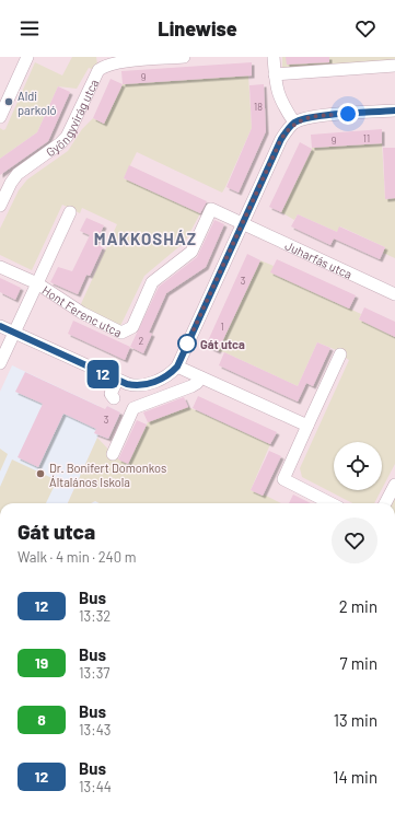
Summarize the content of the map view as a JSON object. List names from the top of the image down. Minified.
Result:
{"streets":{"street":["Gyöngyvirág utca","Juharfás utca","Hont Ferenc utca"]},"crossings":[["Juharfás utca","Hont Ferenc utca"]],"districts":["MAKKOSHÁZ"],"places":["Aldi parkoló","Gát utca","Dr. Bonifert Domonkos Általános Iskola"],"lines":["bus line 12"],"house_numbers":["9","18","11","9","3","1","2","3"],"page":{"header":"Linewise","on_map":"12","heading":["Gát utca","Walk · 4 min · 240 m"],"list":[{"mark":"12","name":"Bus","note":"13:32","value":"2 min"},{"mark":"19","name":"Bus","note":"13:37","value":"7 min"},{"mark":"8","name":"Bus","note":"13:43","value":"13 min"},{"mark":"12","name":"Bus","note":"13:44","value":"14 min"}]}}
